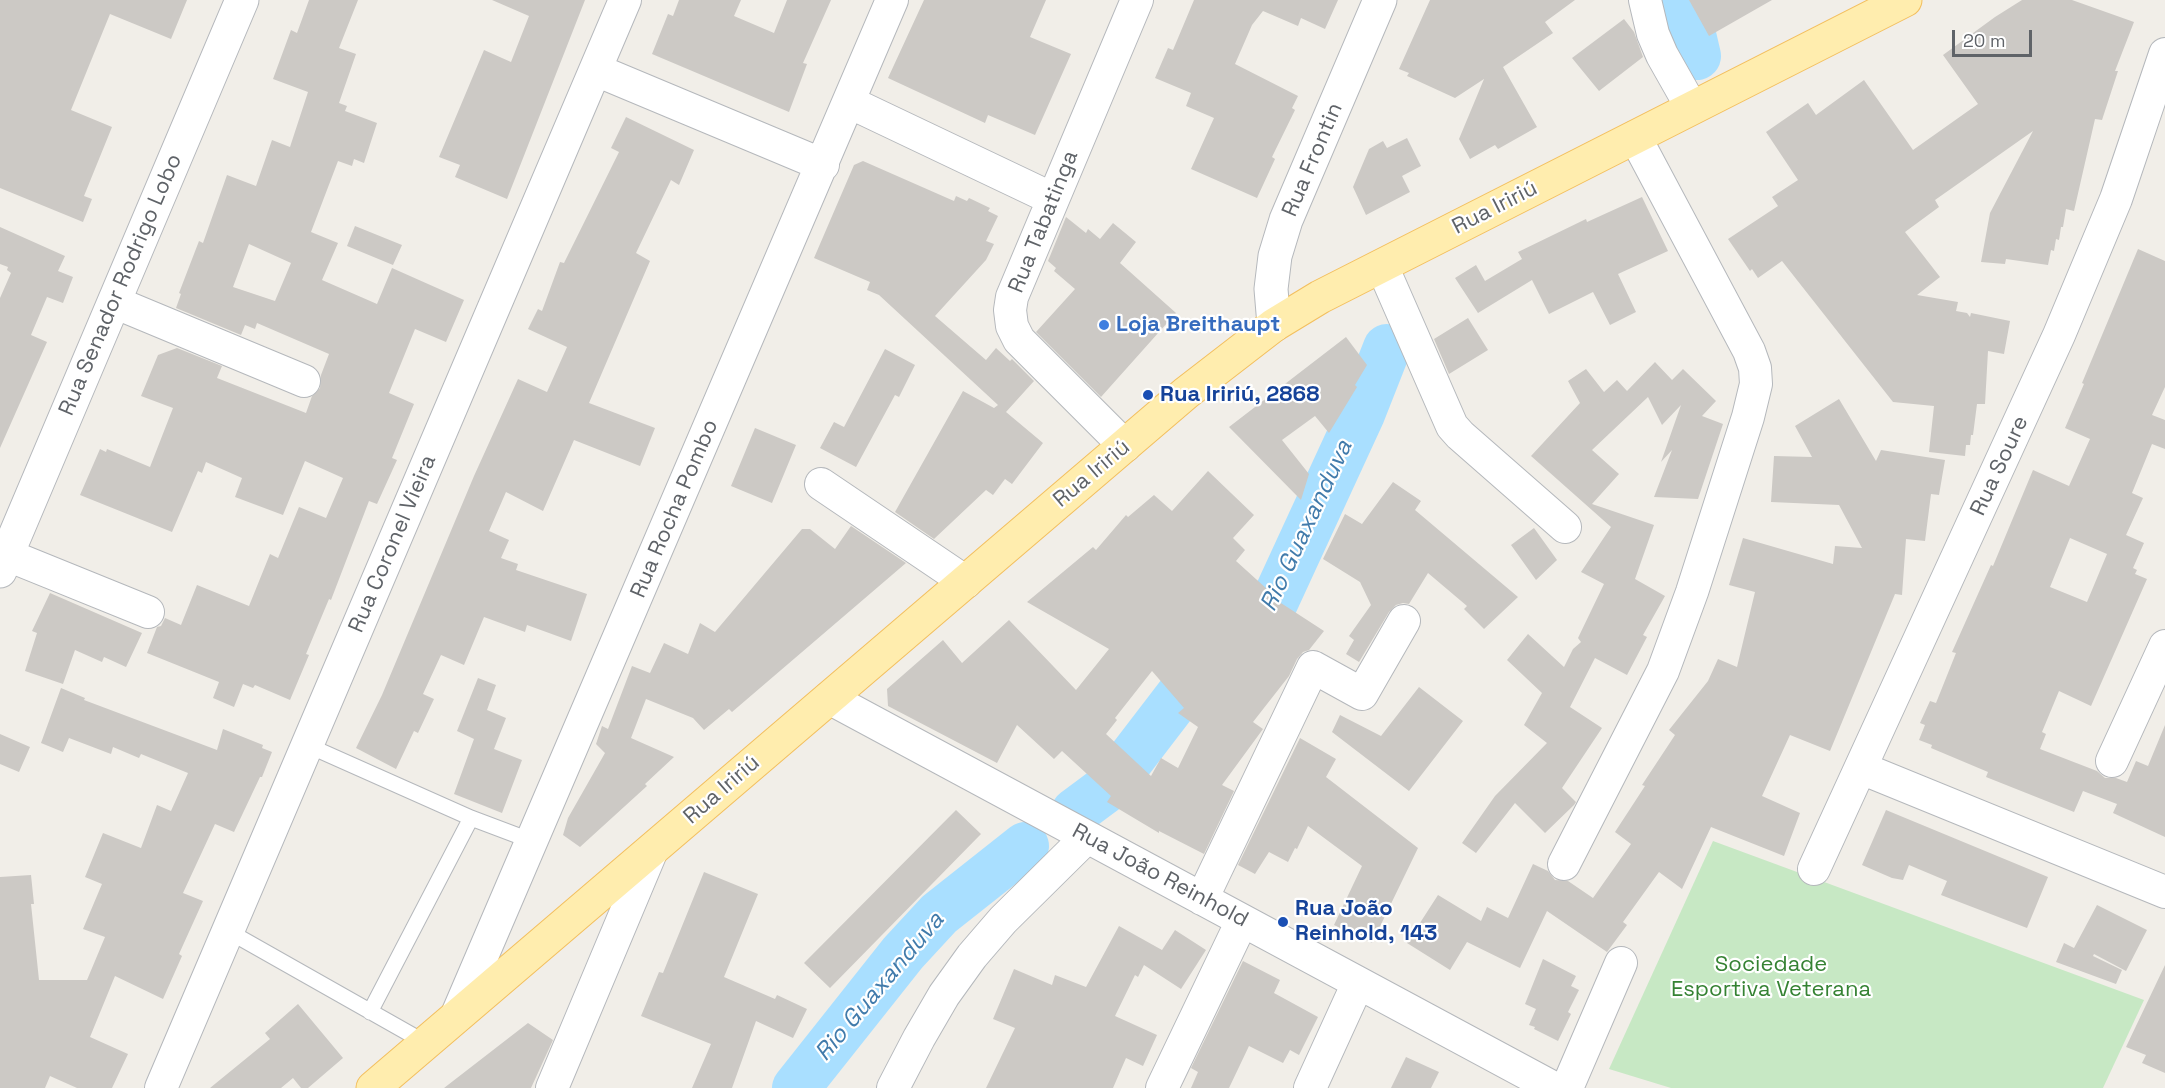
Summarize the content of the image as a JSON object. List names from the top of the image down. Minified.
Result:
{"streets":{"main road":["Rua Iririú"],"street":["Rua Frontin","Rua Tabatinga","Rua Senador Rodrigo Lobo","Rua Soure","Rua Rocha Pombo","Rua Coronel Vieira","Rua João Reinhold"]},"crossings":[["Rua Frontin","Rua Iririú"],["Rua Iririú","Rua Tabatinga"],["Rua Iririú","Rua Rocha Pombo"],["Rua Iririú","Rua João Reinhold"]],"water":["Rio Guaxanduva"],"parks":["Sociedade Esportiva Veterana"],"places":["Loja Breithaupt","Rua Iririú, 2868","Rua João Reinhold, 143"],"scale_bar":"20 m"}
